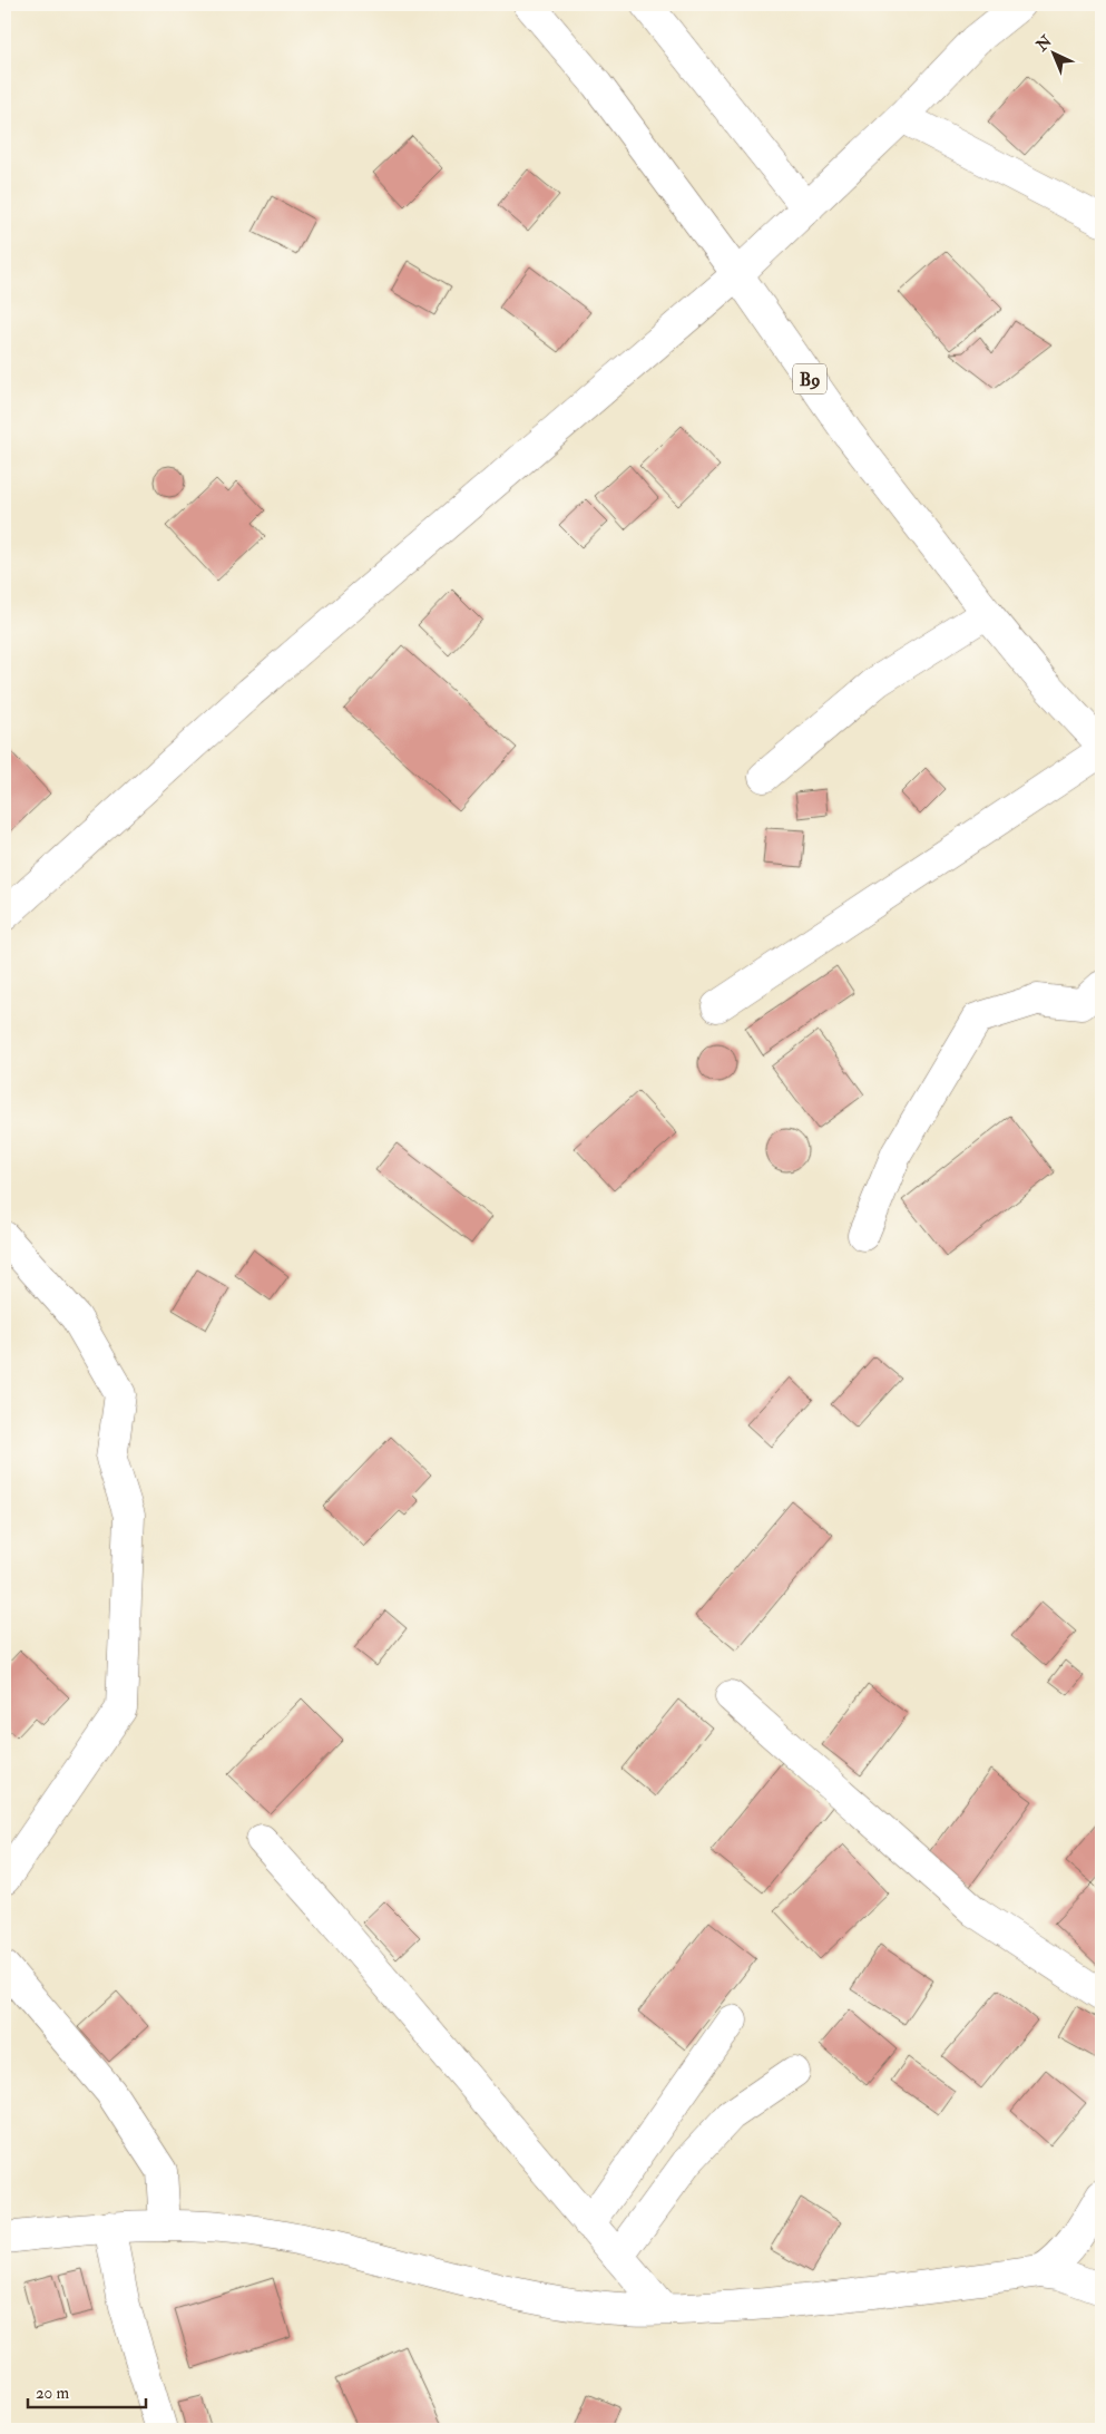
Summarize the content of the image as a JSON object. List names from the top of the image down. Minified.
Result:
{"streets":{"main road":["B9"]},"scale_bar":"20 m","north":"top left"}
